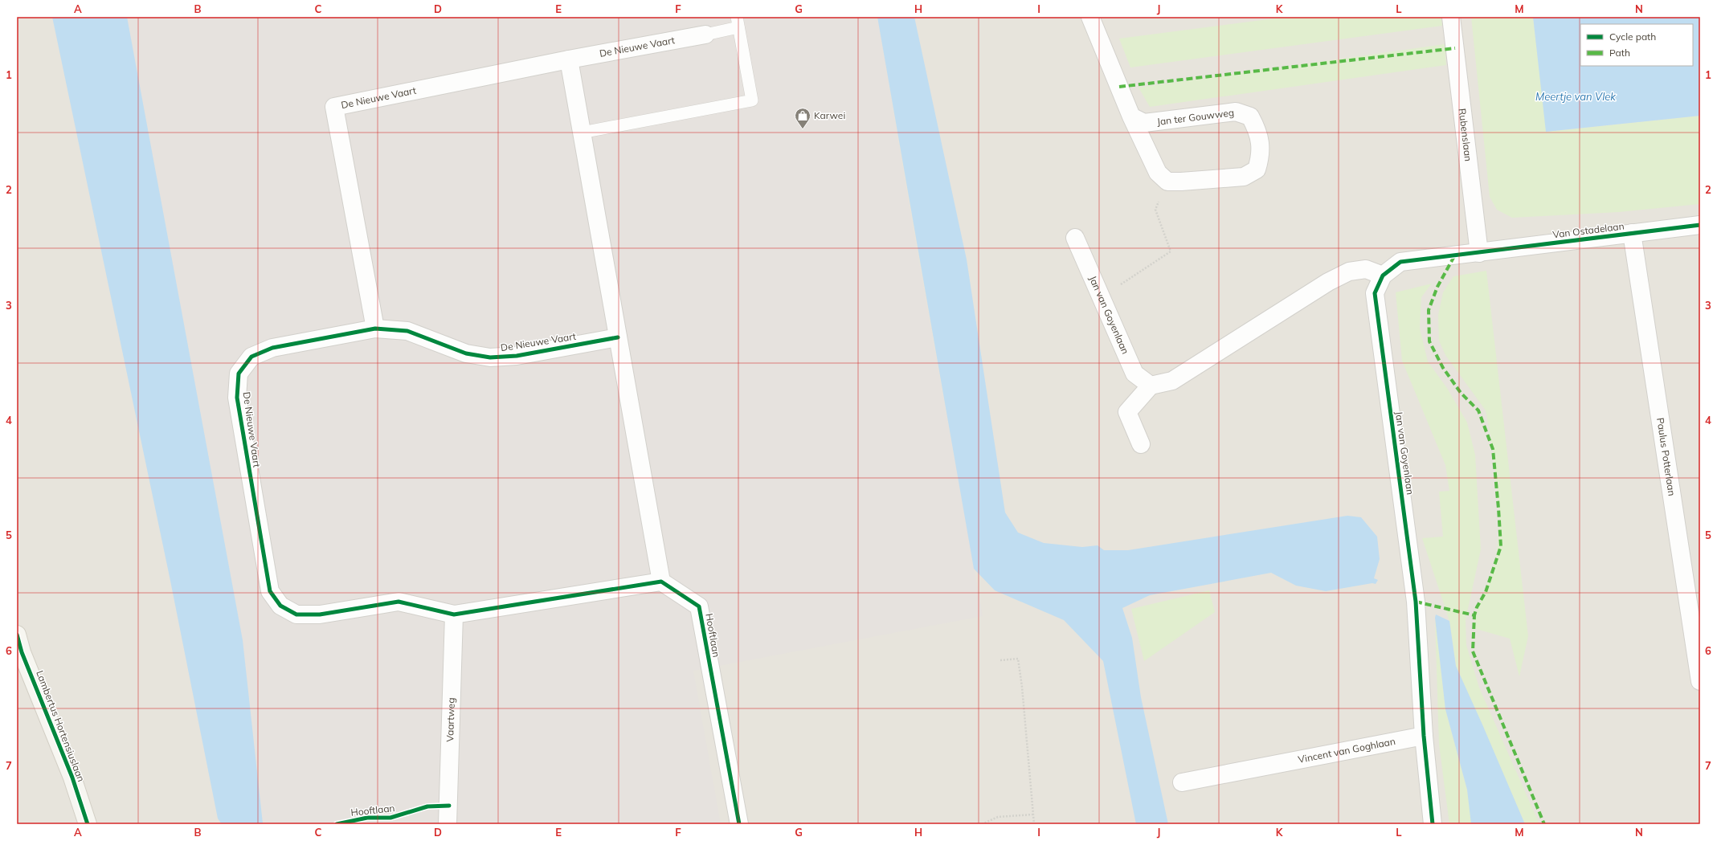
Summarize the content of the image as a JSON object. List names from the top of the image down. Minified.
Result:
{"streets":{"street":["De Nieuwe Vaart","Jan ter Gouwweg","Rubenslaan","Van Ostadelaan","Jan van Goyenlaan","Paulus Potterlaan","Hooftlaan","Vaartweg","Lambertus Hortensiuslaan","Vincent van Goghlaan"]},"crossings":[["De Nieuwe Vaart","Vaartweg"],["Rubenslaan","Van Ostadelaan"],["Van Ostadelaan","Paulus Potterlaan"],["Jan van Goyenlaan","Vincent van Goghlaan"]],"water":["Meertje van Vlek"],"places":{"shop":["Karwei"]},"legend":["Cycle path","Path"],"grid":{"columns":["A","B","C","D","E","F","G","H","I","J","K","L","M","N"],"rows":["1","2","3","4","5","6","7"]}}
